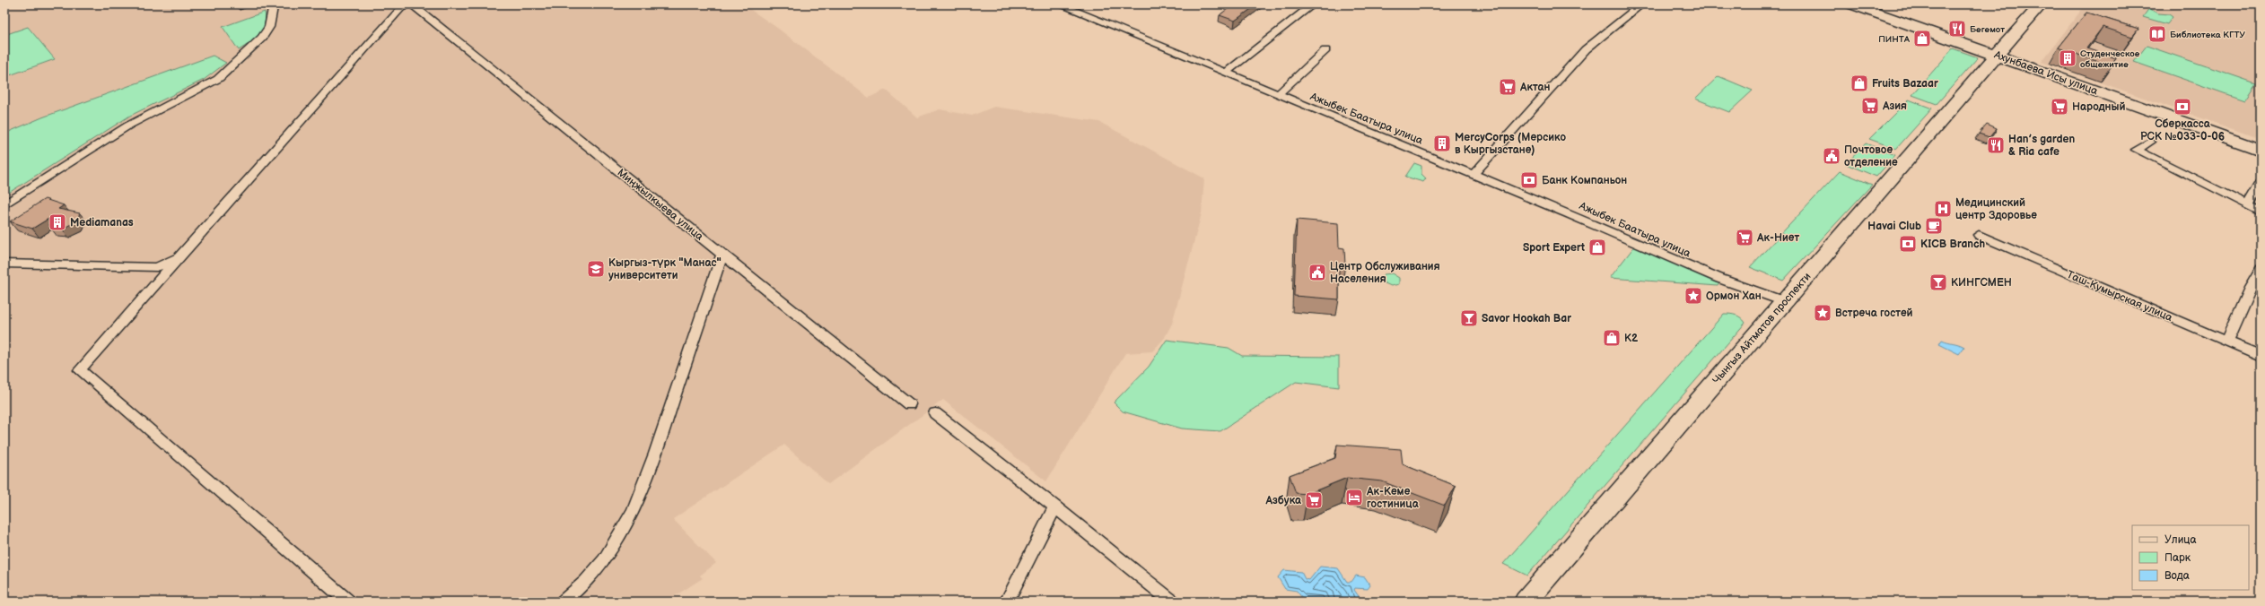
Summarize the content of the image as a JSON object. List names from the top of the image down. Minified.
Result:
{"streets":{"main road":["Ахунбаева Исы улица","Чынгыз Айтматов проспекти"],"street":["Ажыбек Баатыра улица","Миңжылкыева улица","Таш-Кумырская улица"]},"crossings":[["Ахунбаева Исы улица","Чынгыз Айтматов проспекти"],["Ажыбек Баатыра улица","Чынгыз Айтматов проспекти"]],"places":{"restaurant":["Бегемот","Han’s garden & Ria cafe"],"library":["Библиотека КГТУ"],"shop":["ПИНТА","Fruits Bazaar","Sport Expert","К2"],"building":["Студенческое общежитие","MercyCorps (Мерсико в Кыргызстане)","Mediamanas"],"supermarket":["Актан","Азия","Народный","Ак-Ниет","Азбука"],"bank":["Сберкасса РСК №033-0-06","Банк Компаньон","KICB Branch"],"public building":["Почтовое отделение","Центр Обслуживания Населения"],"hospital":["Медицинский центр Здоровье"],"cafe":["Havai Club"],"school or university":["Кыргыз-түрк \"Манас\" университети"],"bar":["КИНГСМЕН","Savor Hookah Bar"],"place":["Ормон Хан","Встреча гостей"],"hotel":["Ак-Кеме гостиница"]},"legend":["Улица","Парк","Вода"]}
